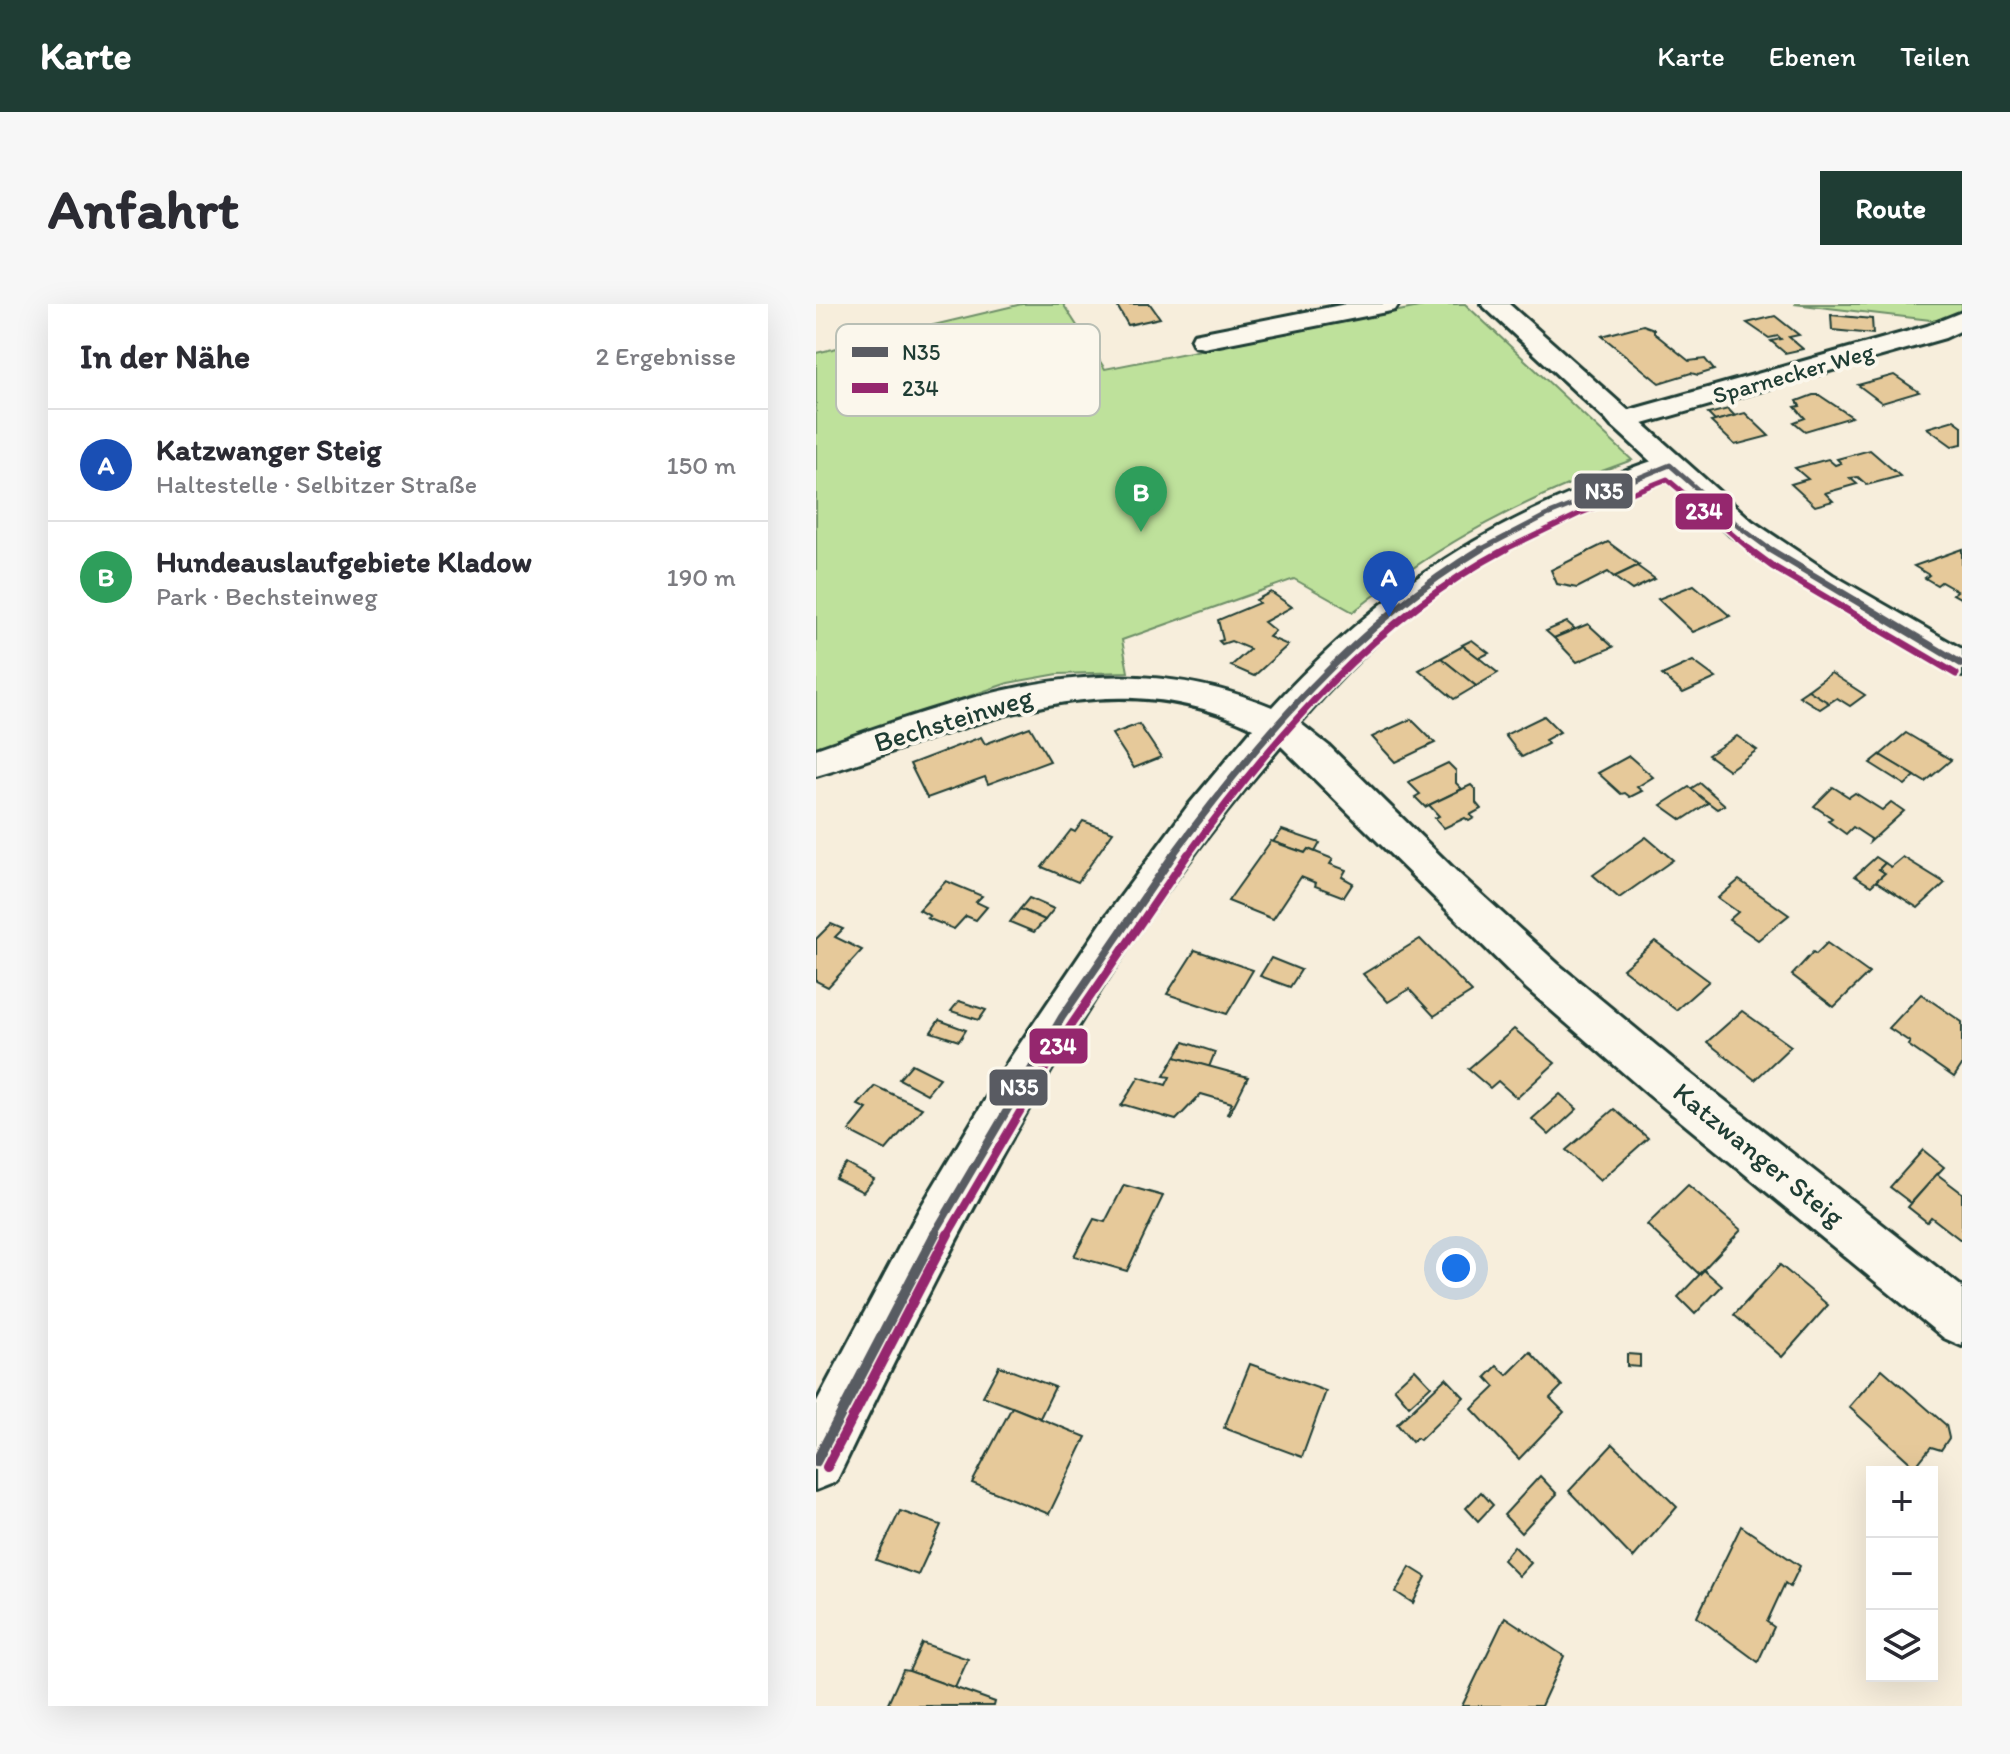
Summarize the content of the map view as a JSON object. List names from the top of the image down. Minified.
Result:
{"streets":{"street":["Sparnecker Weg","Bechsteinweg","Katzwanger Steig"]},"crossings":[["Bechsteinweg","Katzwanger Steig"]],"lines":["transit line N35","transit line 234"],"legend":["N35","234"],"page":{"header":"Karte","nav":["Karte","Ebenen","Teilen"],"buttons":"Route","title":"Anfahrt","heading":["In der Nähe","2 Ergebnisse"],"list":[{"mark":"A","name":"Katzwanger Steig","note":"Haltestelle · Selbitzer Straße","value":"150 m"},{"mark":"B","name":"Hundeauslaufgebiete Kladow","note":"Park · Bechsteinweg","value":"190 m"}],"pins":["B","A"],"map_buttons":["+","−"]}}
